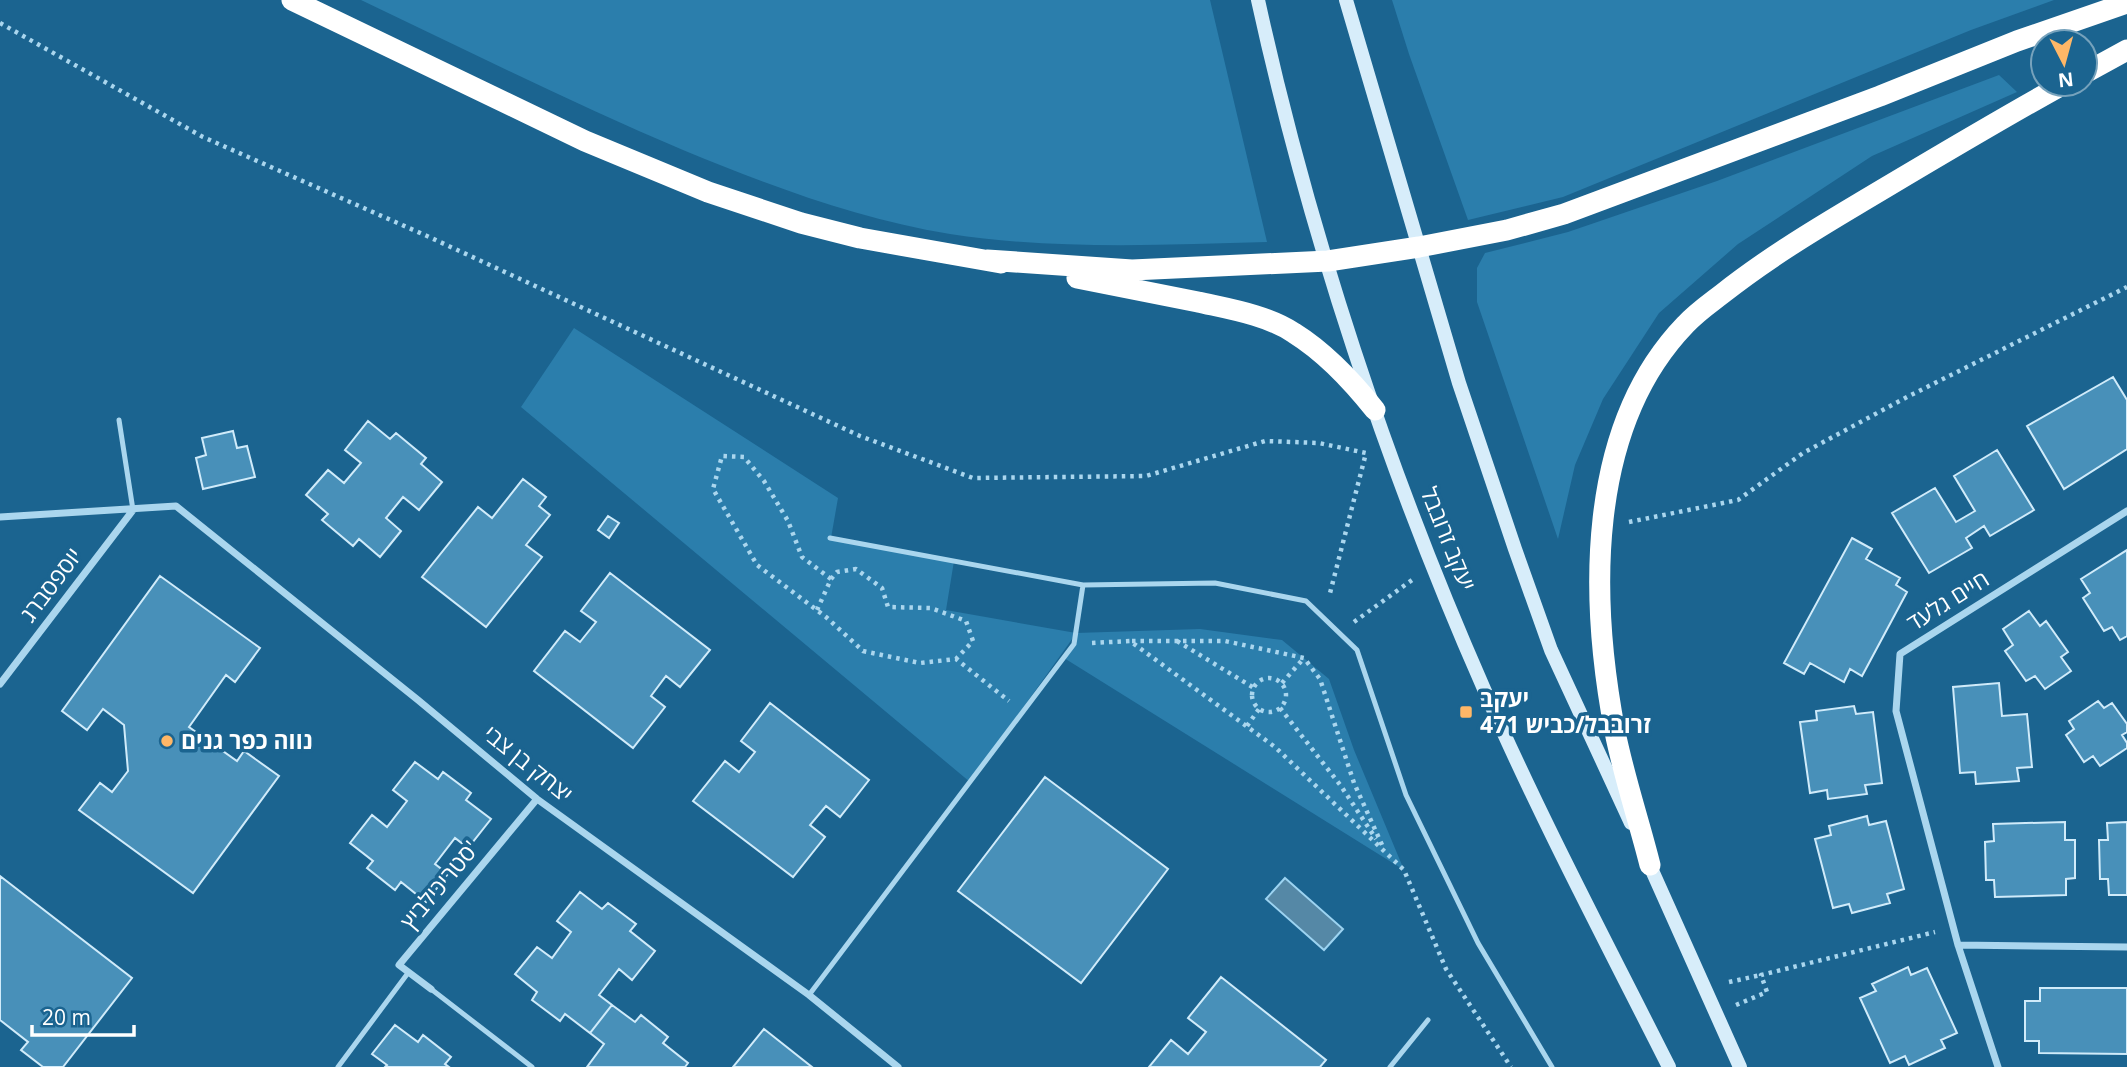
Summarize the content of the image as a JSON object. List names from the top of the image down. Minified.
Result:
{"streets":{"main road":["יעקב זרובבל"],"street":["יוספסברג","חיים גלעד","יצחק בן צבי","סטריכילביץ'"]},"crossings":[["יוספסברג","יצחק בן צבי"],["יצחק בן צבי","סטריכילביץ'"]],"places":{"transit":["יעקב זרובבל/כביש 471"],"other":["נווה כפר גנים"]},"scale_bar":"20 m","north":"bottom"}
